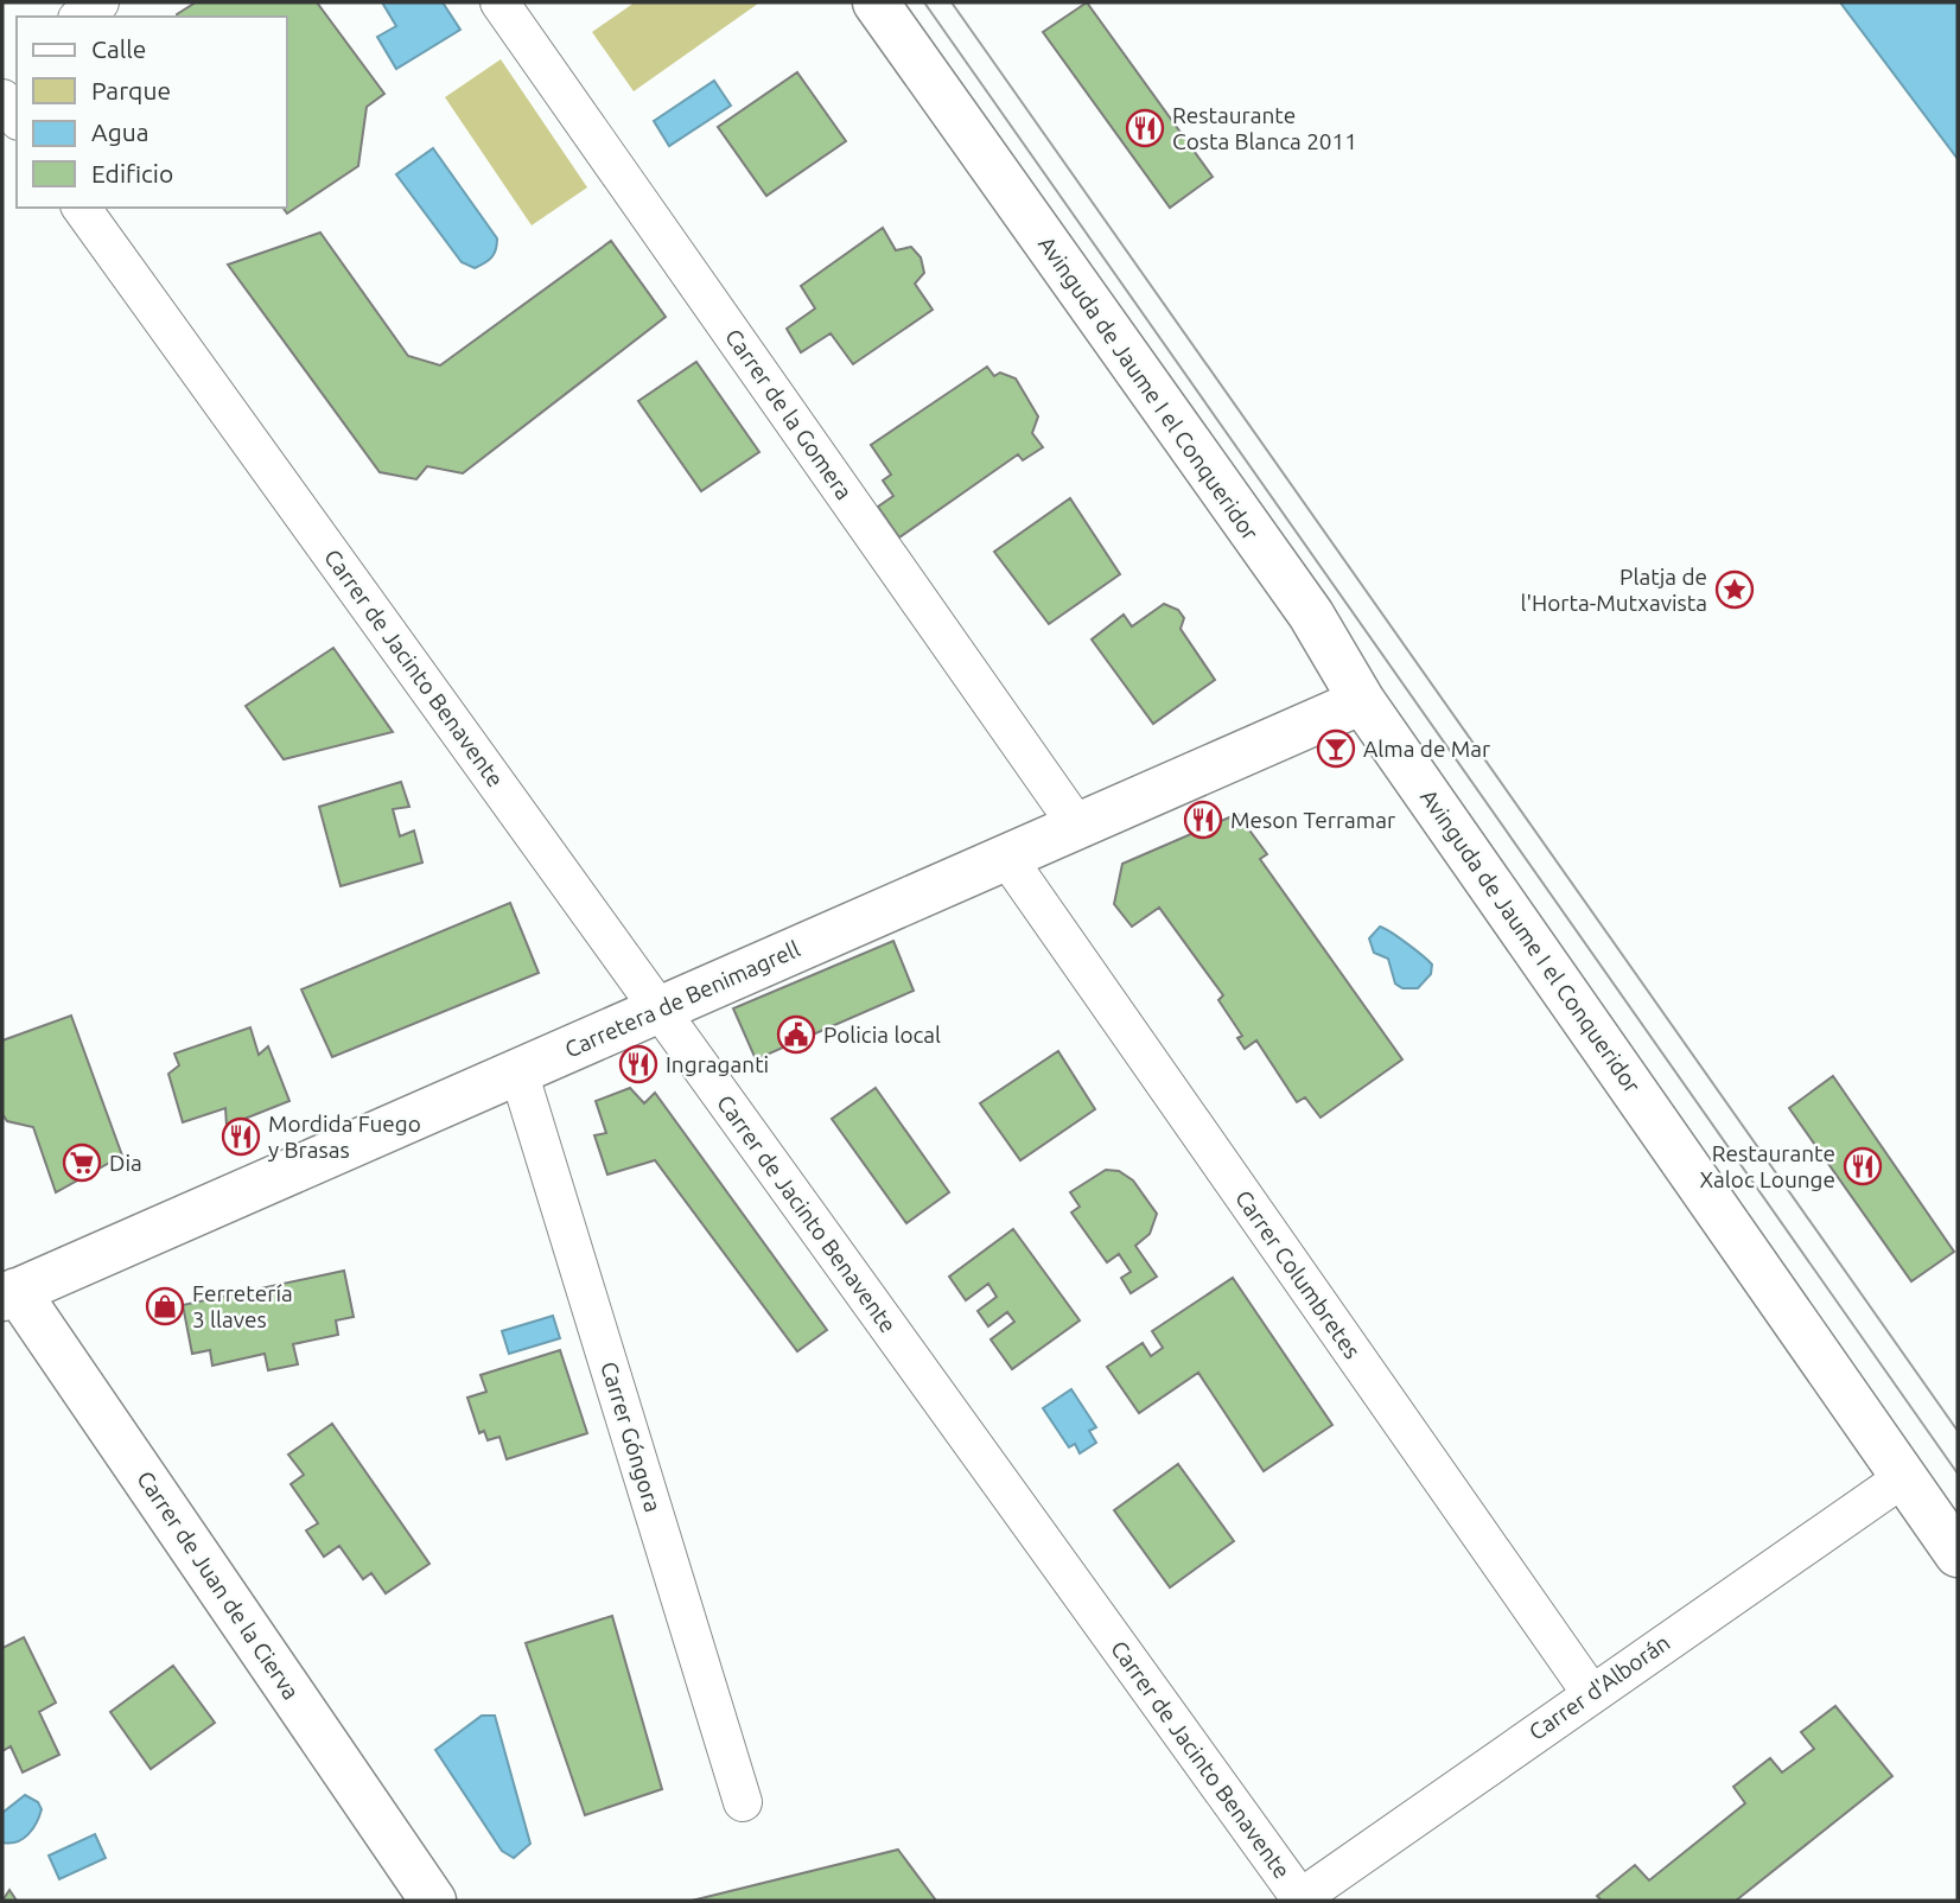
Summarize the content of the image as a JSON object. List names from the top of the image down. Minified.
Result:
{"streets":{"street":["Avinguda de Jaume I el Conqueridor","Carrer de la Gomera","Carrer de Jacinto Benavente","Carretera de Benimagrell","Carrer Columbretes","Carrer Góngora","Carrer de Juan de la Cierva","Carrer d'Alborán"]},"crossings":[["Avinguda de Jaume I el Conqueridor","Carretera de Benimagrell"],["Avinguda de Jaume I el Conqueridor","Carrer d'Alborán"],["Carrer de la Gomera","Carretera de Benimagrell"],["Carrer de Jacinto Benavente","Carretera de Benimagrell"],["Carrer de Jacinto Benavente","Carrer d'Alborán"],["Carretera de Benimagrell","Carrer Columbretes"],["Carretera de Benimagrell","Carrer Góngora"],["Carretera de Benimagrell","Carrer de Juan de la Cierva"],["Carrer Columbretes","Carrer d'Alborán"]],"places":{"restaurant":["Restaurante Costa Blanca 2011","Meson Terramar","Ingraganti","Mordida Fuego y Brasas","Restaurante Xaloc Lounge"],"place":["Platja de l'Horta-Mutxavista"],"bar":["Alma de Mar"],"public building":["Policia local"],"supermarket":["Dia"],"shop":["Ferretería 3 llaves"]},"legend":["Calle","Parque","Agua","Edificio"]}
